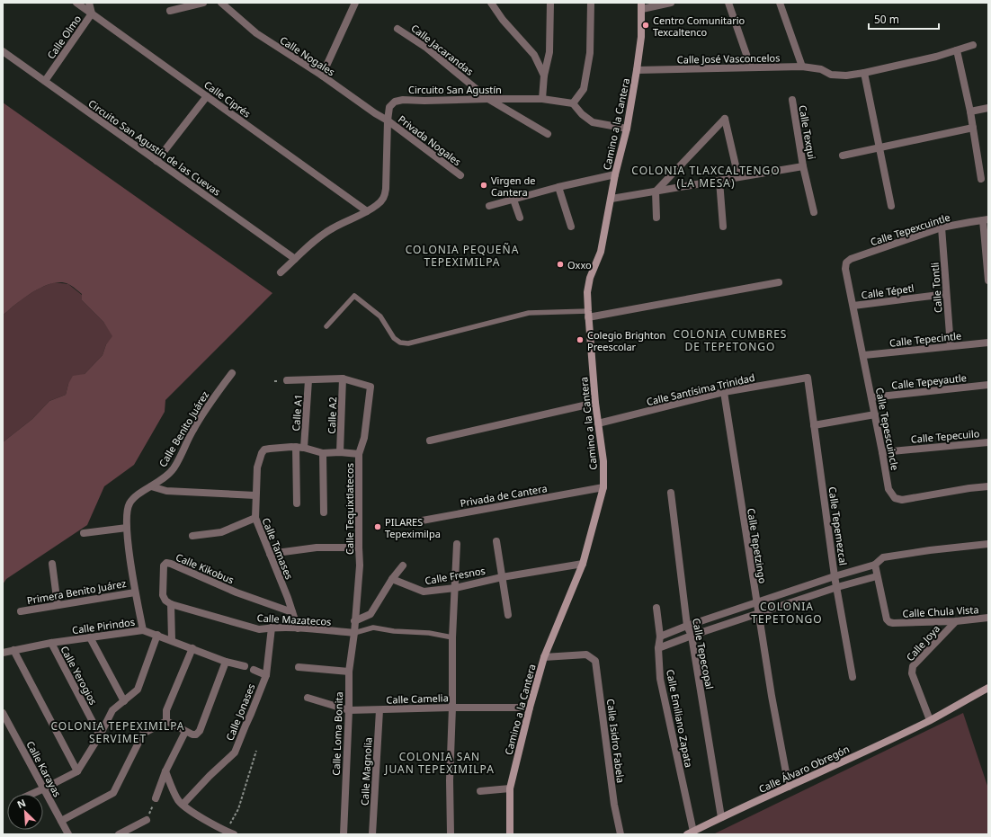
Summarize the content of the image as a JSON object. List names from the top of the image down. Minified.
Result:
{"streets":{"street":["Calle Olmo","Calle Jacarandas","Calle Nogales","Calle José Vasconcelos","Circuito San Agustín","Calle Ciprés","Camino a la Cantera","Calle Texqui","Privada Nogales","Circuito San Agustín de las Cuevas","Calle Tepexcuintle","Calle Tontli","Calle Tépetl","Calle Tepecintle","Calle Tepeyautle","Calle Santísima Trinidad","Calle A1","Calle A2","Calle Benito Juárez","Calle Tepescuincle","Calle Tepecuilo","Privada de Cantera","Calle Tequixtlatecos","Calle Tepemezcal","Calle Tepetzingo","Calle Tamases","Calle Kikobus","Calle Fresnos","Primera Benito Juárez","Calle Chula Vista","Calle Mazatecos","Calle Pirindos","Calle Joya","Calle Tepecopal","Calle Yerogios","Calle Camelia","Calle Jonases","Calle Emiliano Zapata","Calle Loma Bonita","Calle Isidro Fabela","Calle Karayas","Calle Álvaro Obregón","Calle Magnolia"]},"crossings":[["Calle Olmo","Calle Ciprés"],["Calle Olmo","Circuito San Agustín de las Cuevas"],["Calle Jacarandas","Circuito San Agustín"],["Calle Nogales","Circuito San Agustín"],["Calle Nogales","Privada Nogales"],["Calle José Vasconcelos","Camino a la Cantera"],["Circuito San Agustín","Calle Ciprés"],["Circuito San Agustín","Privada Nogales"],["Circuito San Agustín","Circuito San Agustín de las Cuevas"],["Camino a la Cantera","Calle Texqui"],["Camino a la Cantera","Calle Santísima Trinidad"],["Camino a la Cantera","Privada de Cantera"],["Camino a la Cantera","Calle Fresnos"],["Camino a la Cantera","Calle Camelia"],["Camino a la Cantera","Calle Isidro Fabela"],["Calle Tepexcuintle","Calle Tontli"],["Calle Tepexcuintle","Calle Tepescuincle"],["Calle Tontli","Calle Tépetl"],["Calle Tontli","Calle Tepecintle"],["Calle Tépetl","Calle Tepescuincle"],["Calle Tepecintle","Calle Tepescuincle"],["Calle Tepeyautle","Calle Tepescuincle"],["Calle Santísima Trinidad","Calle Tepemezcal"],["Calle Santísima Trinidad","Calle Tepetzingo"],["Calle A2","Calle Tequixtlatecos"],["Calle Benito Juárez","Primera Benito Juárez"],["Calle Benito Juárez","Calle Pirindos"],["Calle Tepescuincle","Calle Tepecuilo"],["Calle Tequixtlatecos","Calle Mazatecos"],["Calle Tequixtlatecos","Calle Loma Bonita"],["Calle Tepetzingo","Calle Álvaro Obregón"],["Calle Tamases","Calle Kikobus"],["Calle Tamases","Calle Mazatecos"],["Calle Kikobus","Calle Mazatecos"],["Calle Kikobus","Calle Pirindos"],["Calle Chula Vista","Calle Joya"],["Calle Mazatecos","Calle Jonases"],["Calle Mazatecos","Calle Loma Bonita"],["Calle Pirindos","Calle Yerogios"],["Calle Joya","Calle Álvaro Obregón"],["Calle Tepecopal","Calle Álvaro Obregón"],["Calle Camelia","Calle Loma Bonita"],["Calle Camelia","Calle Magnolia"],["Calle Emiliano Zapata","Calle Álvaro Obregón"]],"districts":["COLONIA TLAXCALTENGO (LA MESA)","COLONIA PEQUEÑA TEPEXIMILPA","COLONIA CUMBRES DE TEPETONGO","COLONIA TEPETONGO","COLONIA TEPEXIMILPA SERVIMET","COLONIA SAN JUAN TEPEXIMILPA"],"places":["Centro Comunitario Texcaltenco","Virgen de Cantera","Oxxo","Colegio Brighton Preescolar","PILARES Tepeximilpa"],"scale_bar":"50 m","north":"top left"}
